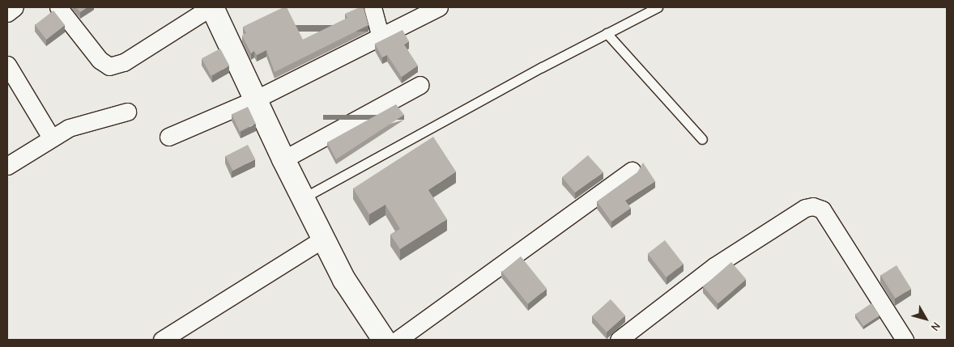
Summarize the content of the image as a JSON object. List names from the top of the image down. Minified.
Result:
{"north":"bottom right"}
